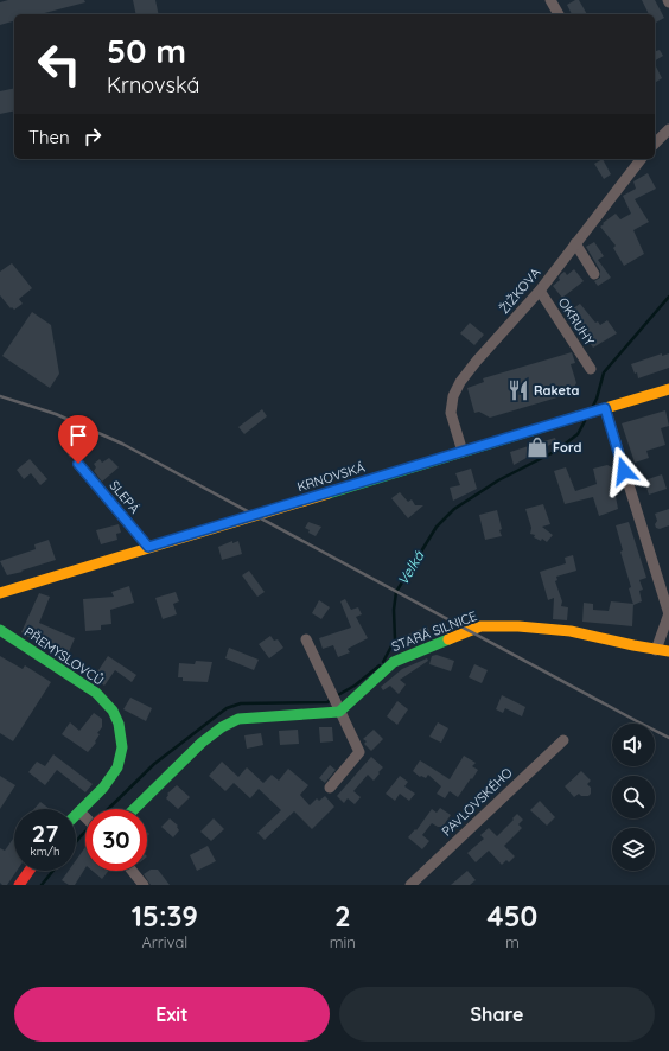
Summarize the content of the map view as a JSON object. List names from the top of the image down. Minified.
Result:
{"streets":{"street":["ŽIŽKOVA","OKRUHY","KRNOVSKÁ","SLEPÁ","STARÁ SILNICE","PŘEMYSLOVCŮ","PAVLOVSKÉHO"]},"crossings":[["ŽIŽKOVA","OKRUHY"],["ŽIŽKOVA","KRNOVSKÁ"],["KRNOVSKÁ","SLEPÁ"]],"water":["Velká"],"places":{"restaurant":["Raketa"],"shop":["Ford"]},"page":{"turn":["50 m","Krnovská"],"then":"Then","speed":"27 km/h","limit":"30","eta":["15:39","Arrival","2","min","450","m"],"buttons":["Exit","Share"]}}
